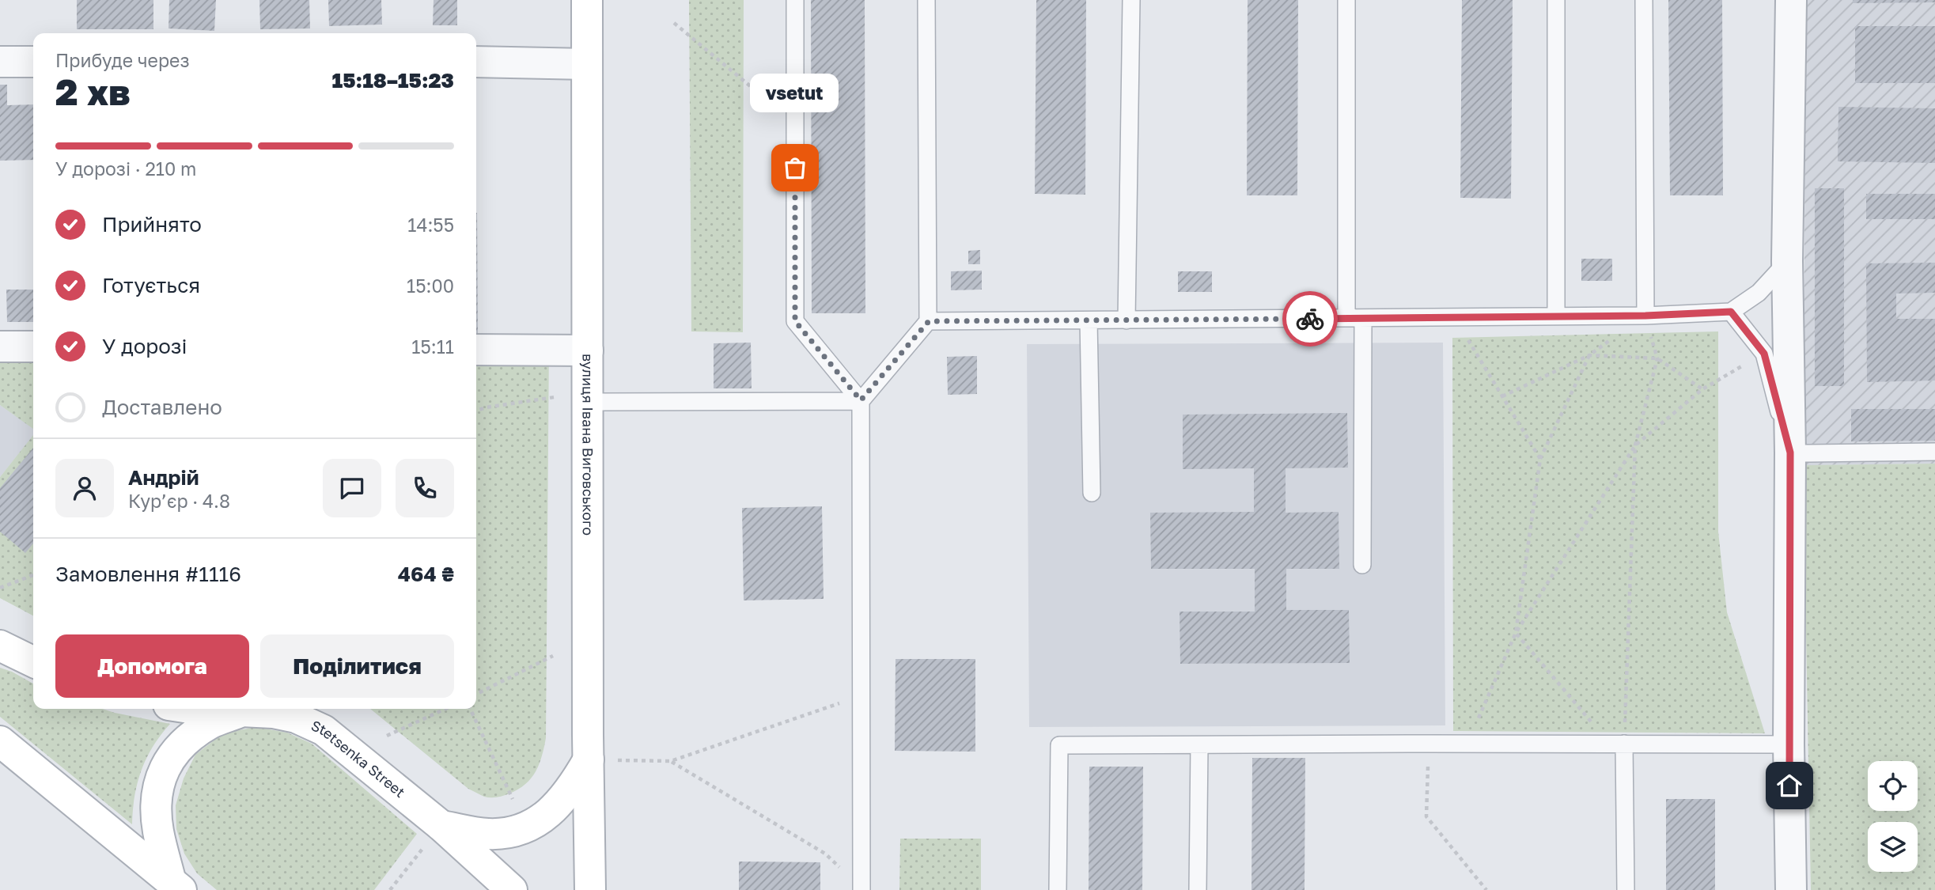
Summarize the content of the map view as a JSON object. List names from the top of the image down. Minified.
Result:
{"streets":{"main road":["вулиця Івана Виговського","Stetsenka Street"]},"places":["vsetut"],"page":{"heading":["2 хв","Прибуде через","15:18–15:23"],"panel":["Андрій","Кур’єр · 4.8","Замовлення #1116","464 ₴"],"bubble":"vsetut","bar":"У дорозі · 210 m","list":[["Прийнято","14:55"],["Готується","15:00"],["У дорозі","15:11"],"Доставлено"],"buttons":["Допомога","Поділитися"]}}
